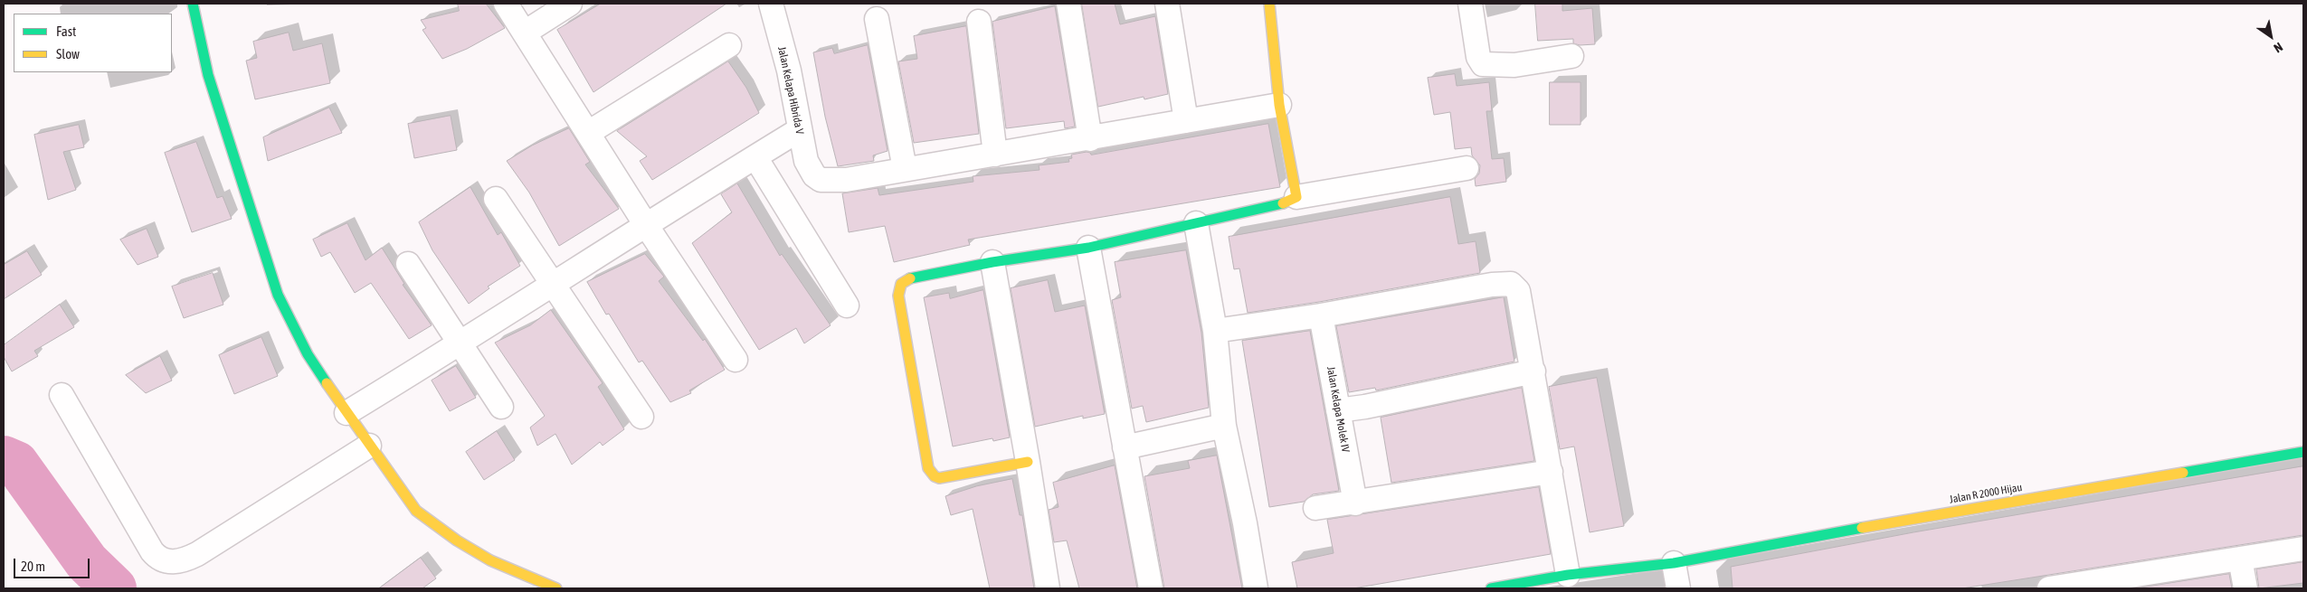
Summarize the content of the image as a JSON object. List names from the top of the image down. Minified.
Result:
{"streets":{"street":["Jalan Kelapa Hibrida V","Jalan Kelapa Molek IV","Jalan R 2000 Hijau"]},"legend":["Fast","Slow"],"scale_bar":"20 m","north":"bottom right"}
